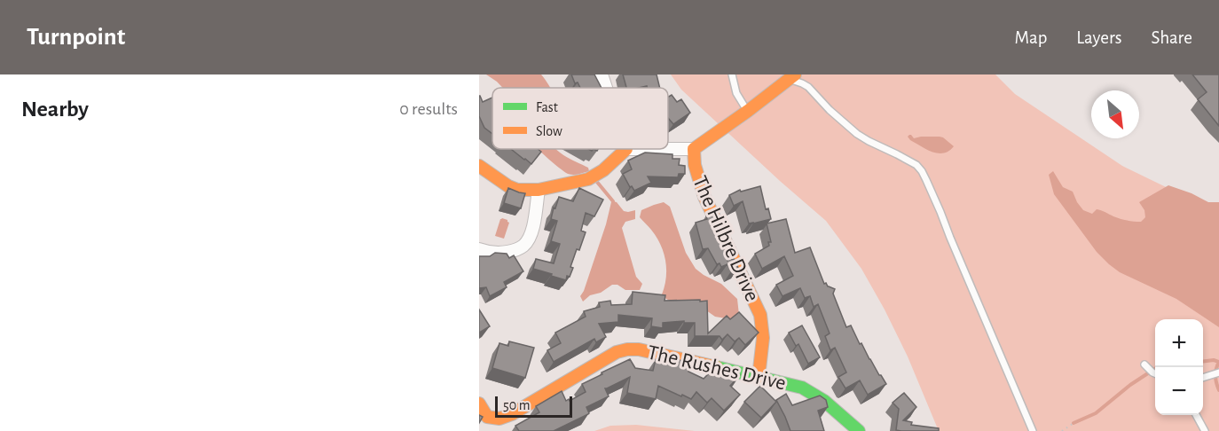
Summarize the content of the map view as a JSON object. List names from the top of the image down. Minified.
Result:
{"streets":{"street":["The Hilbre Drive","The Rushes Drive"]},"crossings":[["The Hilbre Drive","The Rushes Drive"]],"legend":["Fast","Slow"],"scale_bar":"50 m","north":"bottom right","page":{"header":"Turnpoint","nav":["Map","Layers","Share"],"heading":["Nearby","0 results"],"map_buttons":["+","−"],"scale":"50 m"}}
